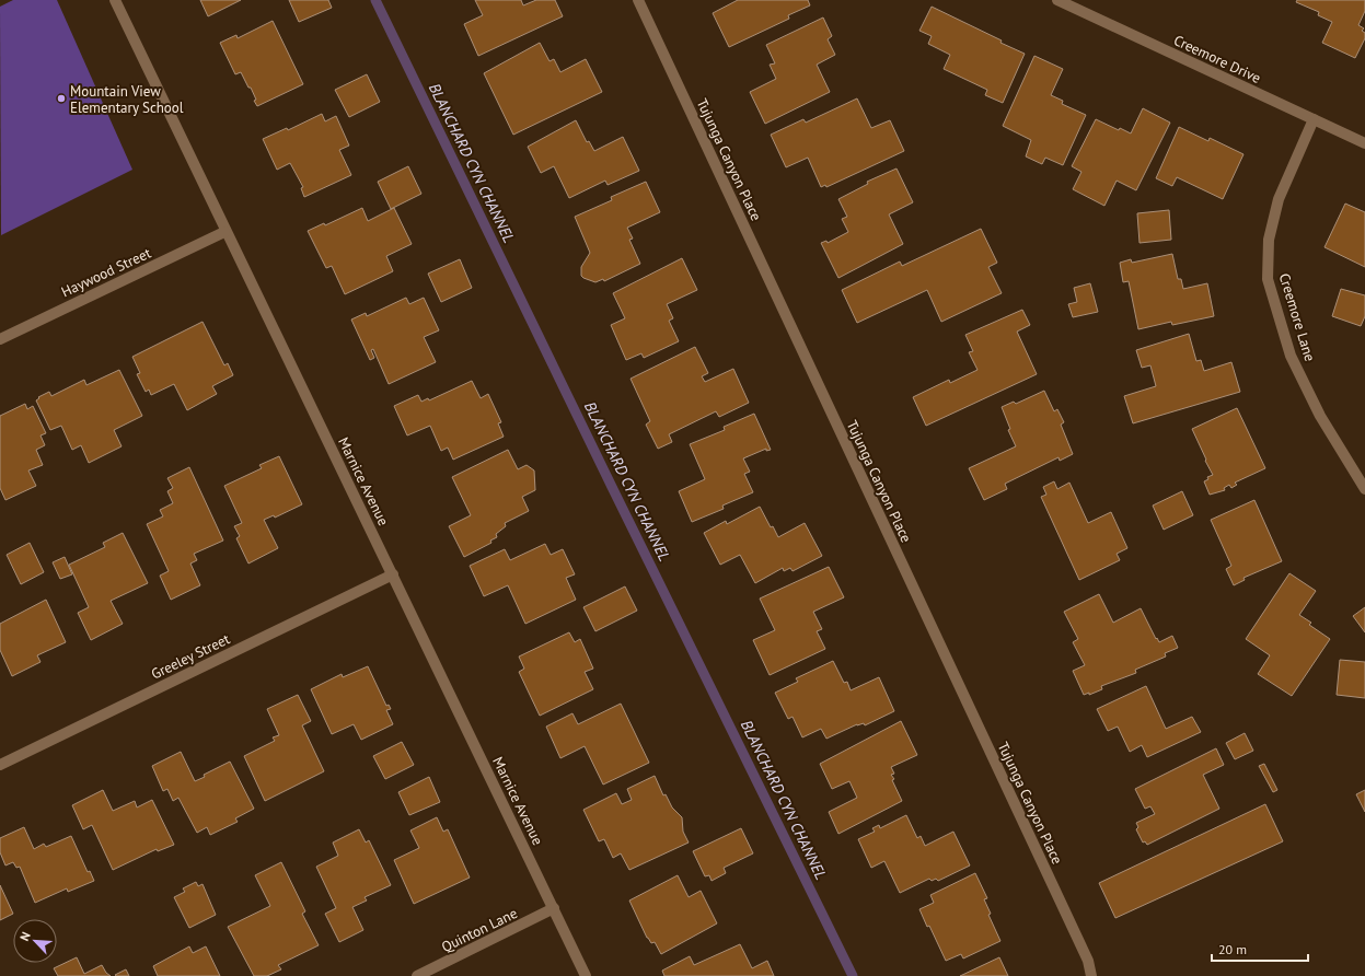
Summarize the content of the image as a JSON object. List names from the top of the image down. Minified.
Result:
{"streets":{"street":["Creemore Drive","Tujunga Canyon Place","Haywood Street","Creemore Lane","Marnice Avenue","Greeley Street","Quinton Lane"]},"crossings":[["Creemore Drive","Creemore Lane"],["Haywood Street","Marnice Avenue"],["Marnice Avenue","Greeley Street"],["Marnice Avenue","Quinton Lane"]],"water":["BLANCHARD CYN CHANNEL"],"places":["Mountain View Elementary School"],"scale_bar":"20 m","north":"top left"}
